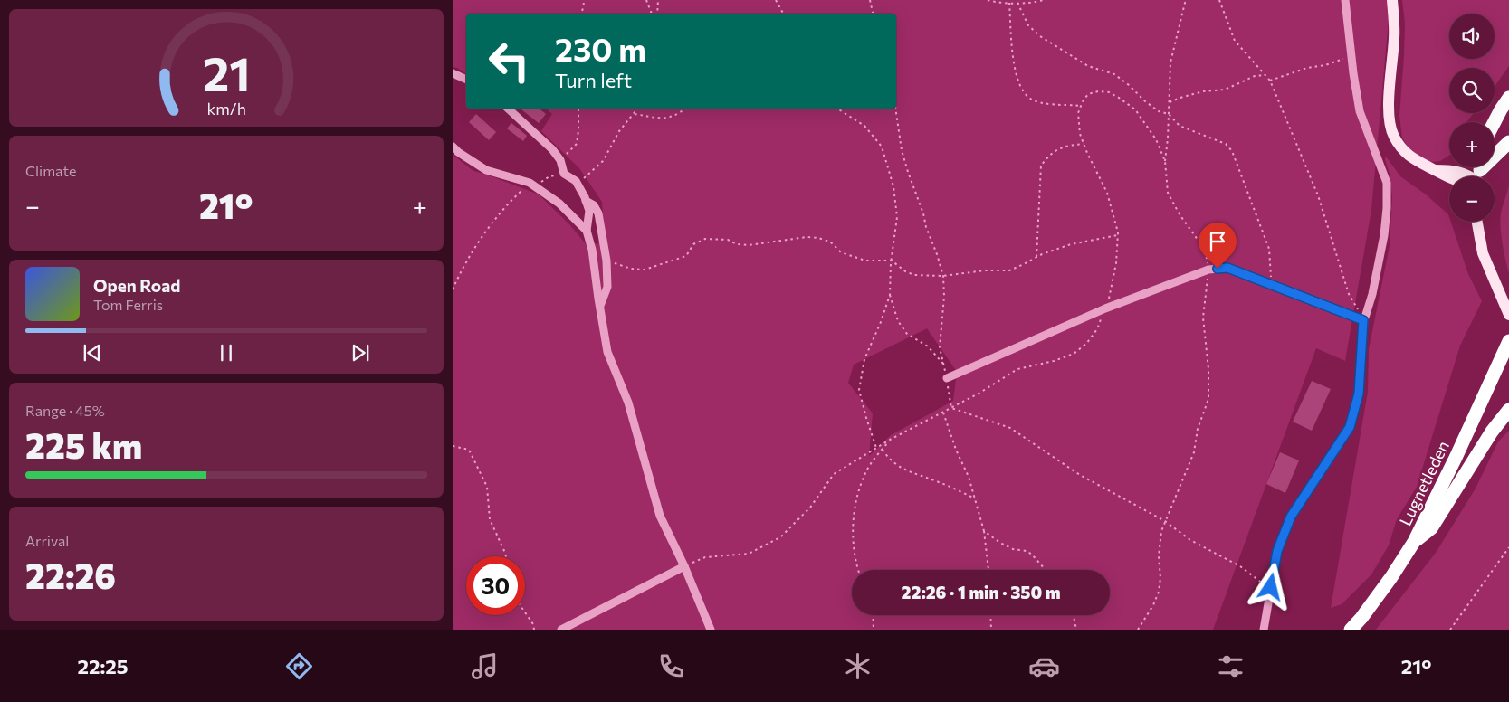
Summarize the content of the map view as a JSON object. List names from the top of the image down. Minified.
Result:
{"streets":{"highway":["Lugnetleden"]},"page":{"map_buttons":["+","−"],"turn":["230 m","Turn left"],"tile":["Climate",["Range · 45%","225 km"],["Arrival","22:26"]],"heat":["−","21°","+"],"song":["Open Road","Tom Ferris"],"limit":"30","trip":"22:26 · 1 min · 350 m","tabs":["22:25","21°"],"gauge":["21","km/h"]}}
